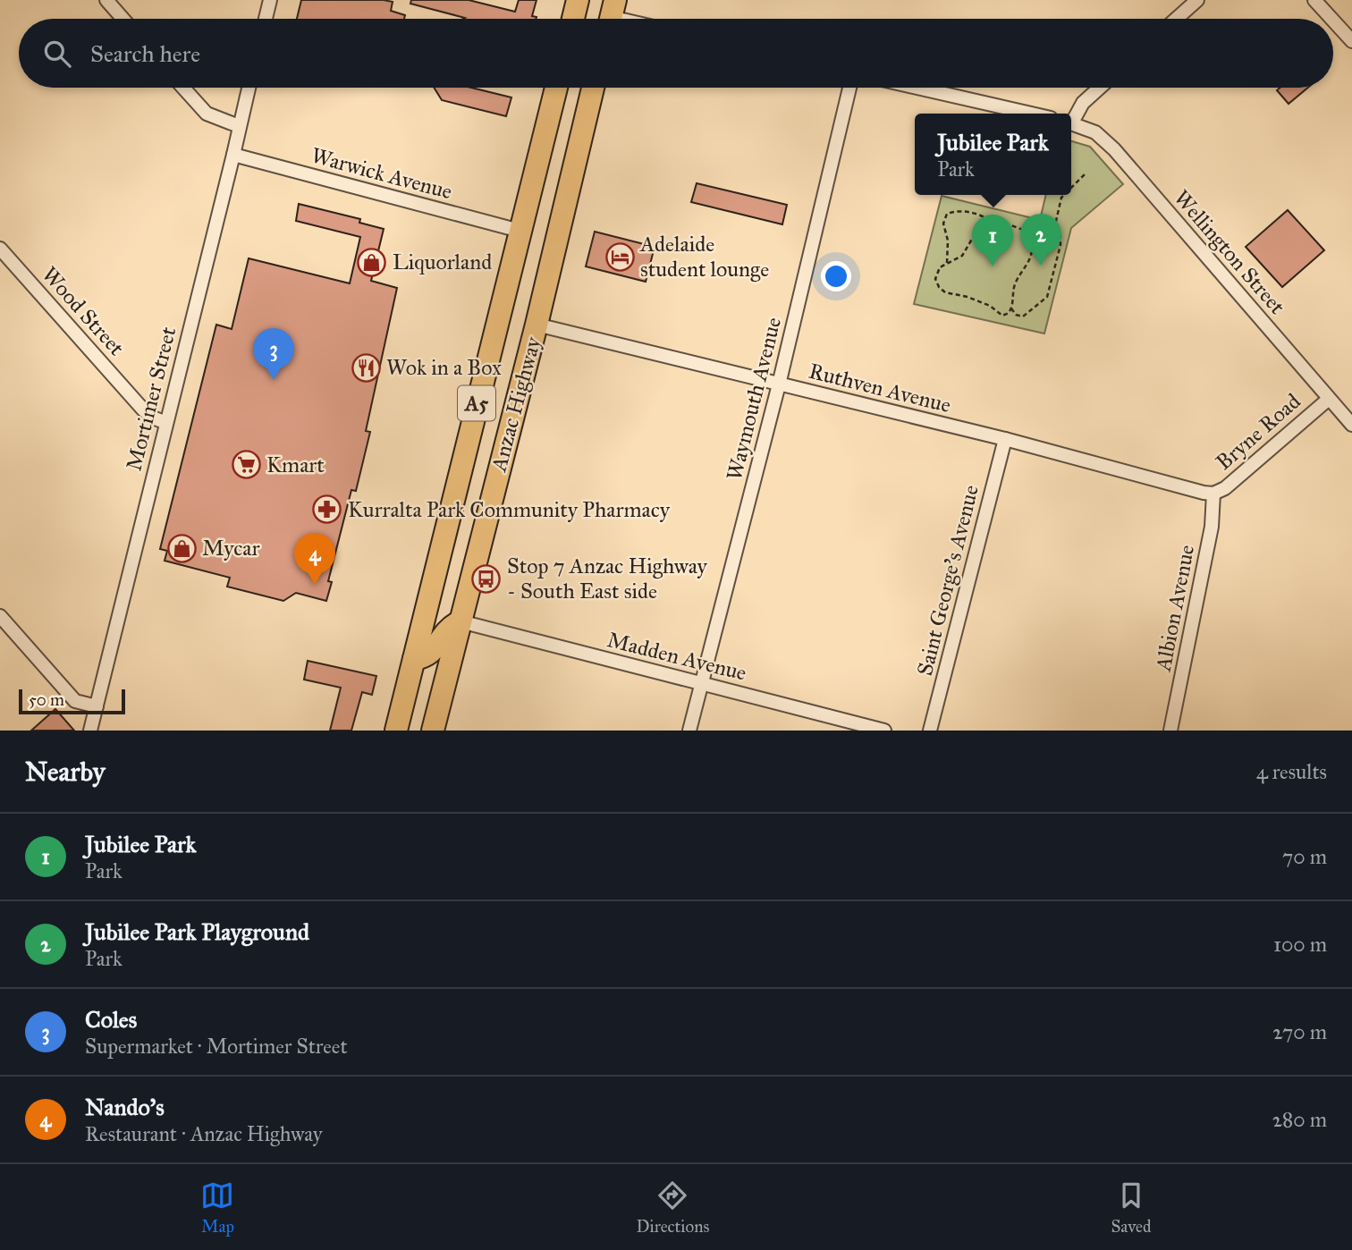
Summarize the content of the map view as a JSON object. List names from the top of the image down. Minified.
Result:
{"streets":{"highway":["A5","Anzac Highway"],"street":["Warwick Avenue","Wellington Street","Wood Street","Ruthven Avenue","Mortimer Street","Waymouth Avenue","Bryne Road","Saint George's Avenue","Albion Avenue","Madden Avenue"]},"crossings":[["Warwick Avenue","Mortimer Street"],["Warwick Avenue","Anzac Highway"],["Wellington Street","Bryne Road"],["Wood Street","Mortimer Street"],["Ruthven Avenue","Waymouth Avenue"],["Ruthven Avenue","Anzac Highway"],["Ruthven Avenue","Bryne Road"],["Ruthven Avenue","Saint George's Avenue"],["Ruthven Avenue","Albion Avenue"],["Waymouth Avenue","Madden Avenue"],["Anzac Highway","Madden Avenue"],["Bryne Road","Albion Avenue"]],"places":{"hotel":["Adelaide student lounge"],"shop":["Liquorland","Mycar"],"restaurant":["Wok in a Box"],"supermarket":["Kmart"],"pharmacy":["Kurralta Park Community Pharmacy"],"bus stop":["Stop 7 Anzac Highway - South East side"]},"scale_bar":"50 m","page":{"search":"Search here","popup":["Jubilee Park","Park"],"pins":["2","1","3","4"],"scale":"50 m","heading":["Nearby","4 results"],"list":[{"mark":"1","name":"Jubilee Park","note":"Park","value":"70 m"},{"mark":"2","name":"Jubilee Park Playground","note":"Park","value":"100 m"},{"mark":"3","name":"Coles","note":"Supermarket · Mortimer Street","value":"270 m"},{"mark":"4","name":"Nando's","note":"Restaurant · Anzac Highway","value":"280 m"}],"nav":["Map","Directions","Saved"]}}
